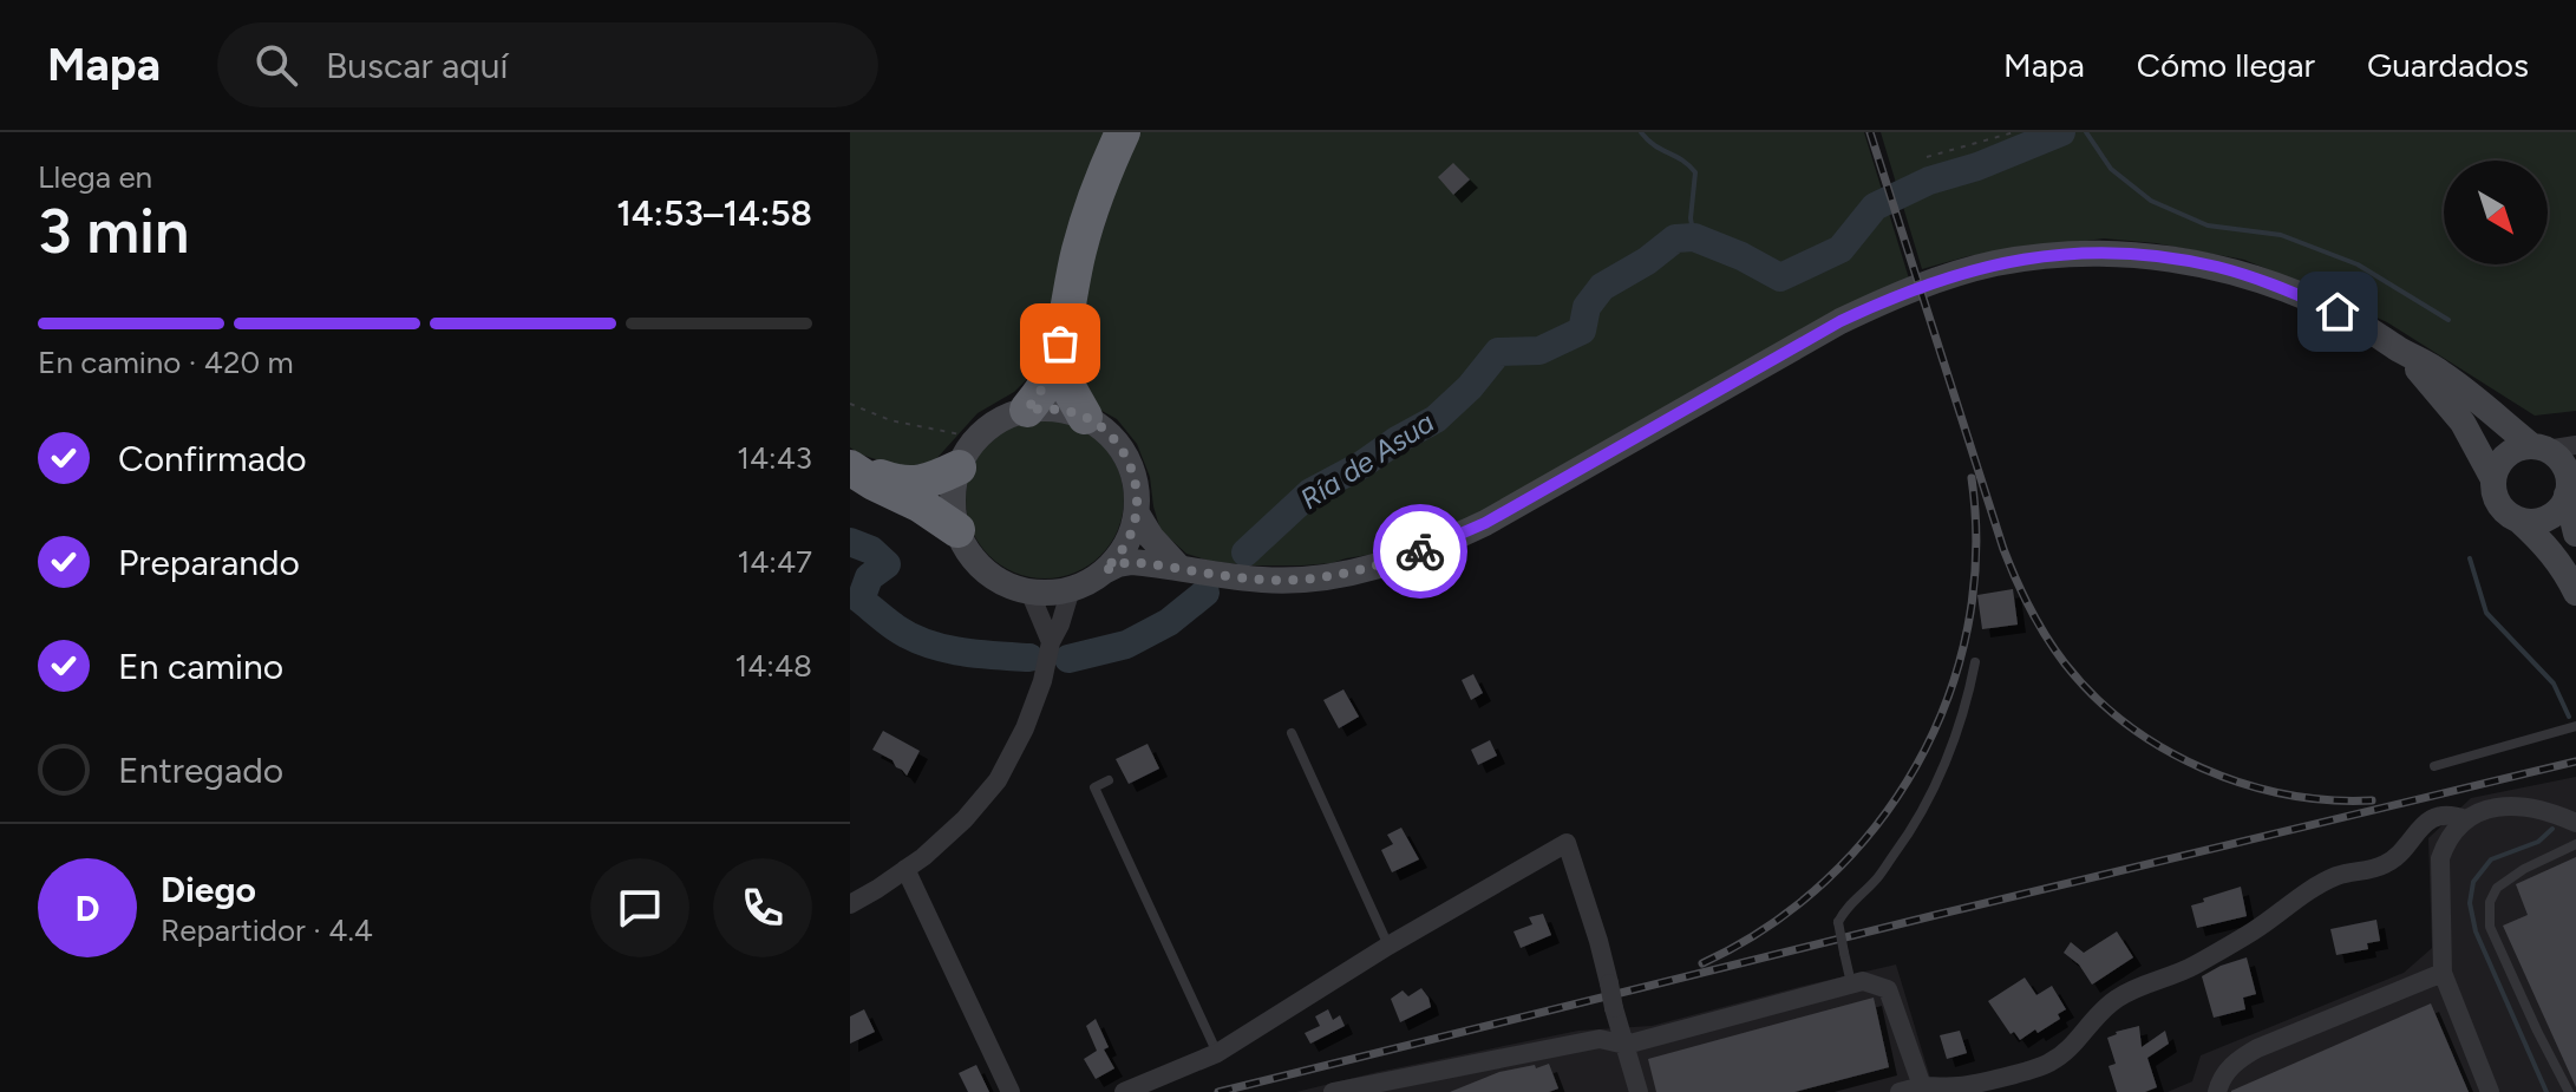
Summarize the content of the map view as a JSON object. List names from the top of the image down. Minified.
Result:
{"water":["Ría de Asua"],"north":"bottom right","page":{"header":"Mapa","search":"Buscar aquí","nav":["Mapa","Cómo llegar","Guardados"],"heading":["3 min","Llega en","14:53–14:58"],"panel":["Diego","Repartidor · 4.4"],"bar":"En camino · 420 m","list":[["Confirmado","14:43"],["Preparando","14:47"],["En camino","14:48"],"Entregado"],"round":"D"}}
